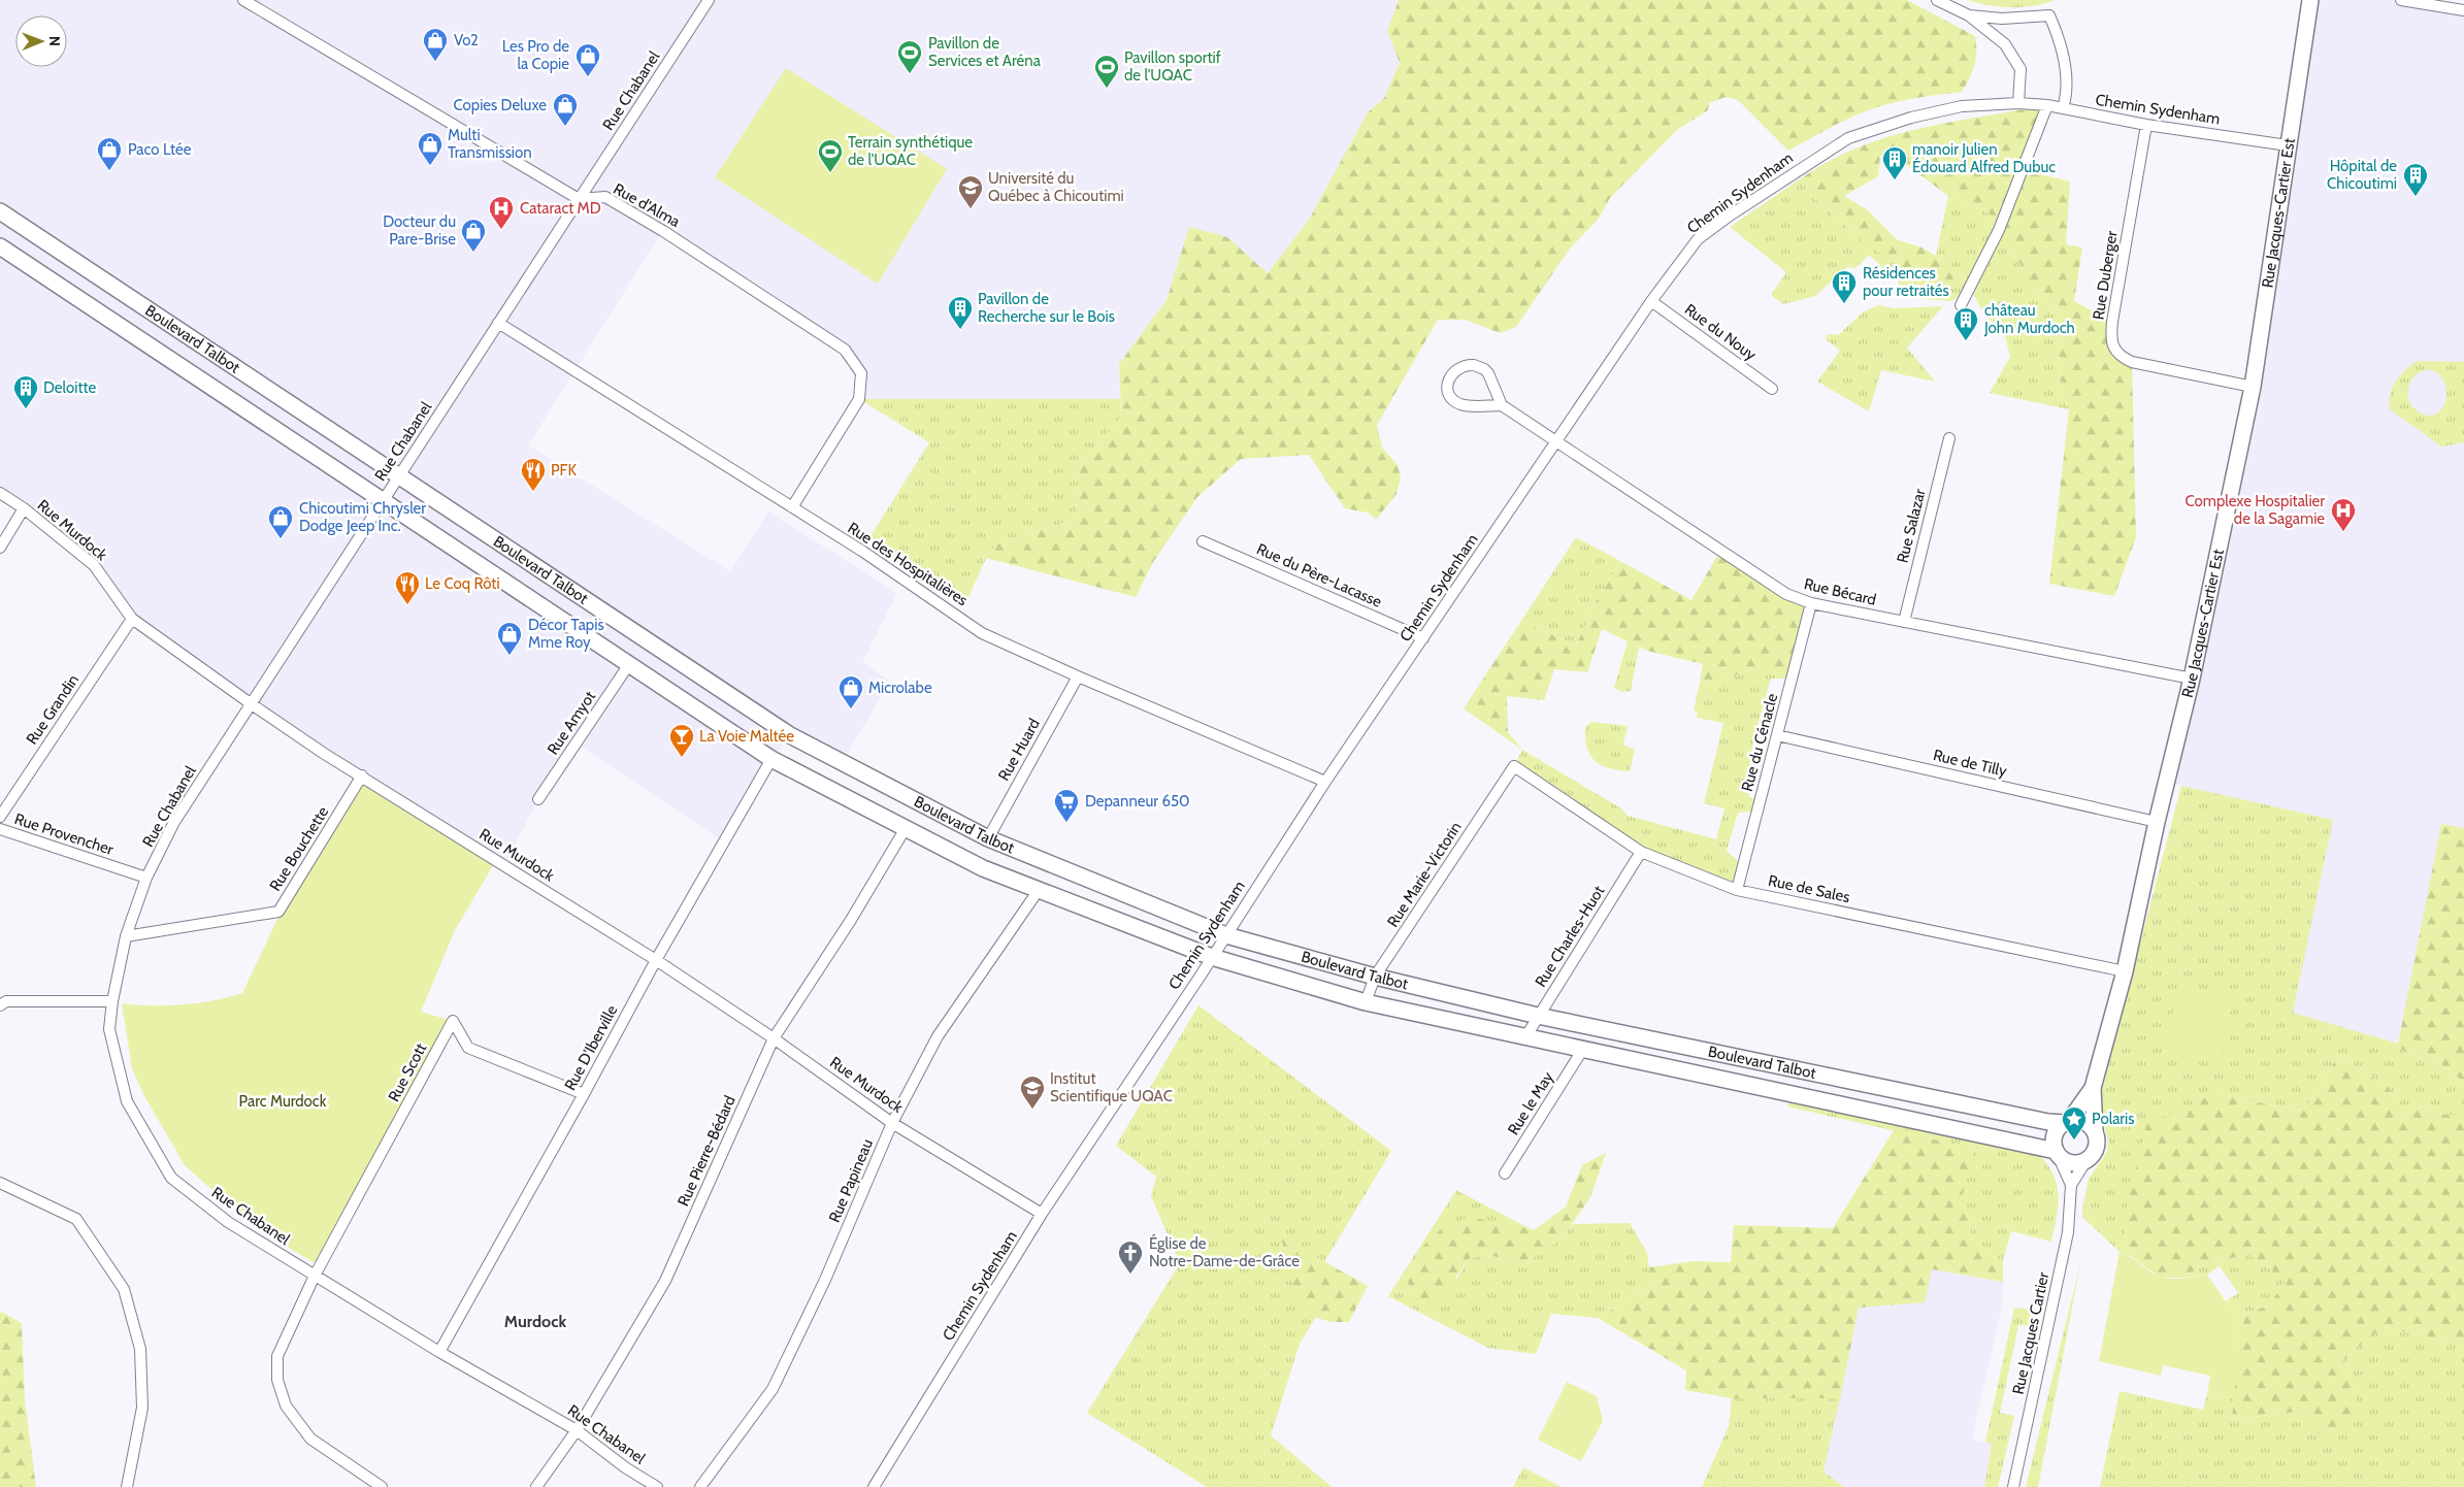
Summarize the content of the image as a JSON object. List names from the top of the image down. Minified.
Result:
{"streets":{"main road":["Rue Jacques-Cartier Est","Boulevard Talbot"],"street":["Rue Chabanel","Chemin Sydenham","Rue d'Alma","Rue Duberger","Rue du Nouy","Rue Salazar","Rue Murdock","Rue des Hospitalières","Rue du Père-Lacasse","Rue Bécard","Rue Grandin","Rue Amyot","Rue du Cénacle","Rue Huard","Rue de Tilly","Rue Provencher","Rue Bouchette","Rue Marie-Victorin","Rue de Sales","Rue Charles-Huot","Rue D'Iberville","Rue Scott","Rue le May","Rue Pierre-Bédard","Rue Papineau","Rue Jacques Cartier"]},"crossings":[["Rue Chabanel","Rue d'Alma"],["Rue Chabanel","Boulevard Talbot"],["Rue Chabanel","Rue Murdock"],["Rue Chabanel","Rue des Hospitalières"],["Rue Chabanel","Rue Provencher"],["Rue Chabanel","Rue Bouchette"],["Rue Chabanel","Rue D'Iberville"],["Rue Chabanel","Rue Scott"],["Rue Chabanel","Rue Pierre-Bédard"],["Chemin Sydenham","Rue Jacques-Cartier Est"],["Chemin Sydenham","Rue Duberger"],["Chemin Sydenham","Rue du Nouy"],["Chemin Sydenham","Boulevard Talbot"],["Chemin Sydenham","Rue Murdock"],["Chemin Sydenham","Rue des Hospitalières"],["Chemin Sydenham","Rue du Père-Lacasse"],["Chemin Sydenham","Rue Bécard"],["Rue d'Alma","Rue des Hospitalières"],["Rue Jacques-Cartier Est","Rue Duberger"],["Rue Jacques-Cartier Est","Boulevard Talbot"],["Rue Jacques-Cartier Est","Rue Bécard"],["Rue Jacques-Cartier Est","Rue de Tilly"],["Rue Jacques-Cartier Est","Rue de Sales"],["Rue Jacques-Cartier Est","Rue Jacques Cartier"],["Boulevard Talbot","Rue Amyot"],["Boulevard Talbot","Rue Huard"],["Boulevard Talbot","Rue Marie-Victorin"],["Boulevard Talbot","Rue Charles-Huot"],["Boulevard Talbot","Rue D'Iberville"],["Boulevard Talbot","Rue le May"],["Boulevard Talbot","Rue Pierre-Bédard"],["Boulevard Talbot","Rue Papineau"],["Boulevard Talbot","Rue Jacques Cartier"],["Rue Salazar","Rue Bécard"],["Rue Murdock","Rue Grandin"],["Rue Murdock","Rue Bouchette"],["Rue Murdock","Rue D'Iberville"],["Rue Murdock","Rue Pierre-Bédard"],["Rue Murdock","Rue Papineau"],["Rue des Hospitalières","Rue Huard"],["Rue Bécard","Rue du Cénacle"],["Rue du Cénacle","Rue de Tilly"],["Rue du Cénacle","Rue de Sales"],["Rue Marie-Victorin","Rue de Sales"],["Rue de Sales","Rue Charles-Huot"],["Rue D'Iberville","Rue Scott"]],"districts":["Murdock"],"parks":["Parc Murdock"],"places":{"shop":["Vo2","Les Pro de la Copie","Copies Deluxe","Multi Transmission","Paco Ltée","Docteur du Pare-Brise","Chicoutimi Chrysler Dodge Jeep Inc.","Décor Tapis Mme Roy","Microlabe"],"sports":["Pavillon de Services et Aréna","Pavillon sportif de l'UQAC","Terrain synthétique de l'UQAC"],"building":["manoir Julien Édouard Alfred Dubuc","Hôpital de Chicoutimi","Résidences pour retraités","Pavillon de Recherche sur le Bois","château John Murdoch","Deloitte"],"school or university":["Université du Québec à Chicoutimi","Institut Scientifique UQAC"],"hospital":["Cataract MD","Complexe Hospitalier de la Sagamie"],"restaurant":["PFK","Le Coq Rôti"],"bar":["La Voie Maltée"],"supermarket":["Depanneur 650"],"place":["Polaris"],"church":["Église de Notre-Dame-de-Grâce"]},"north":"right"}
